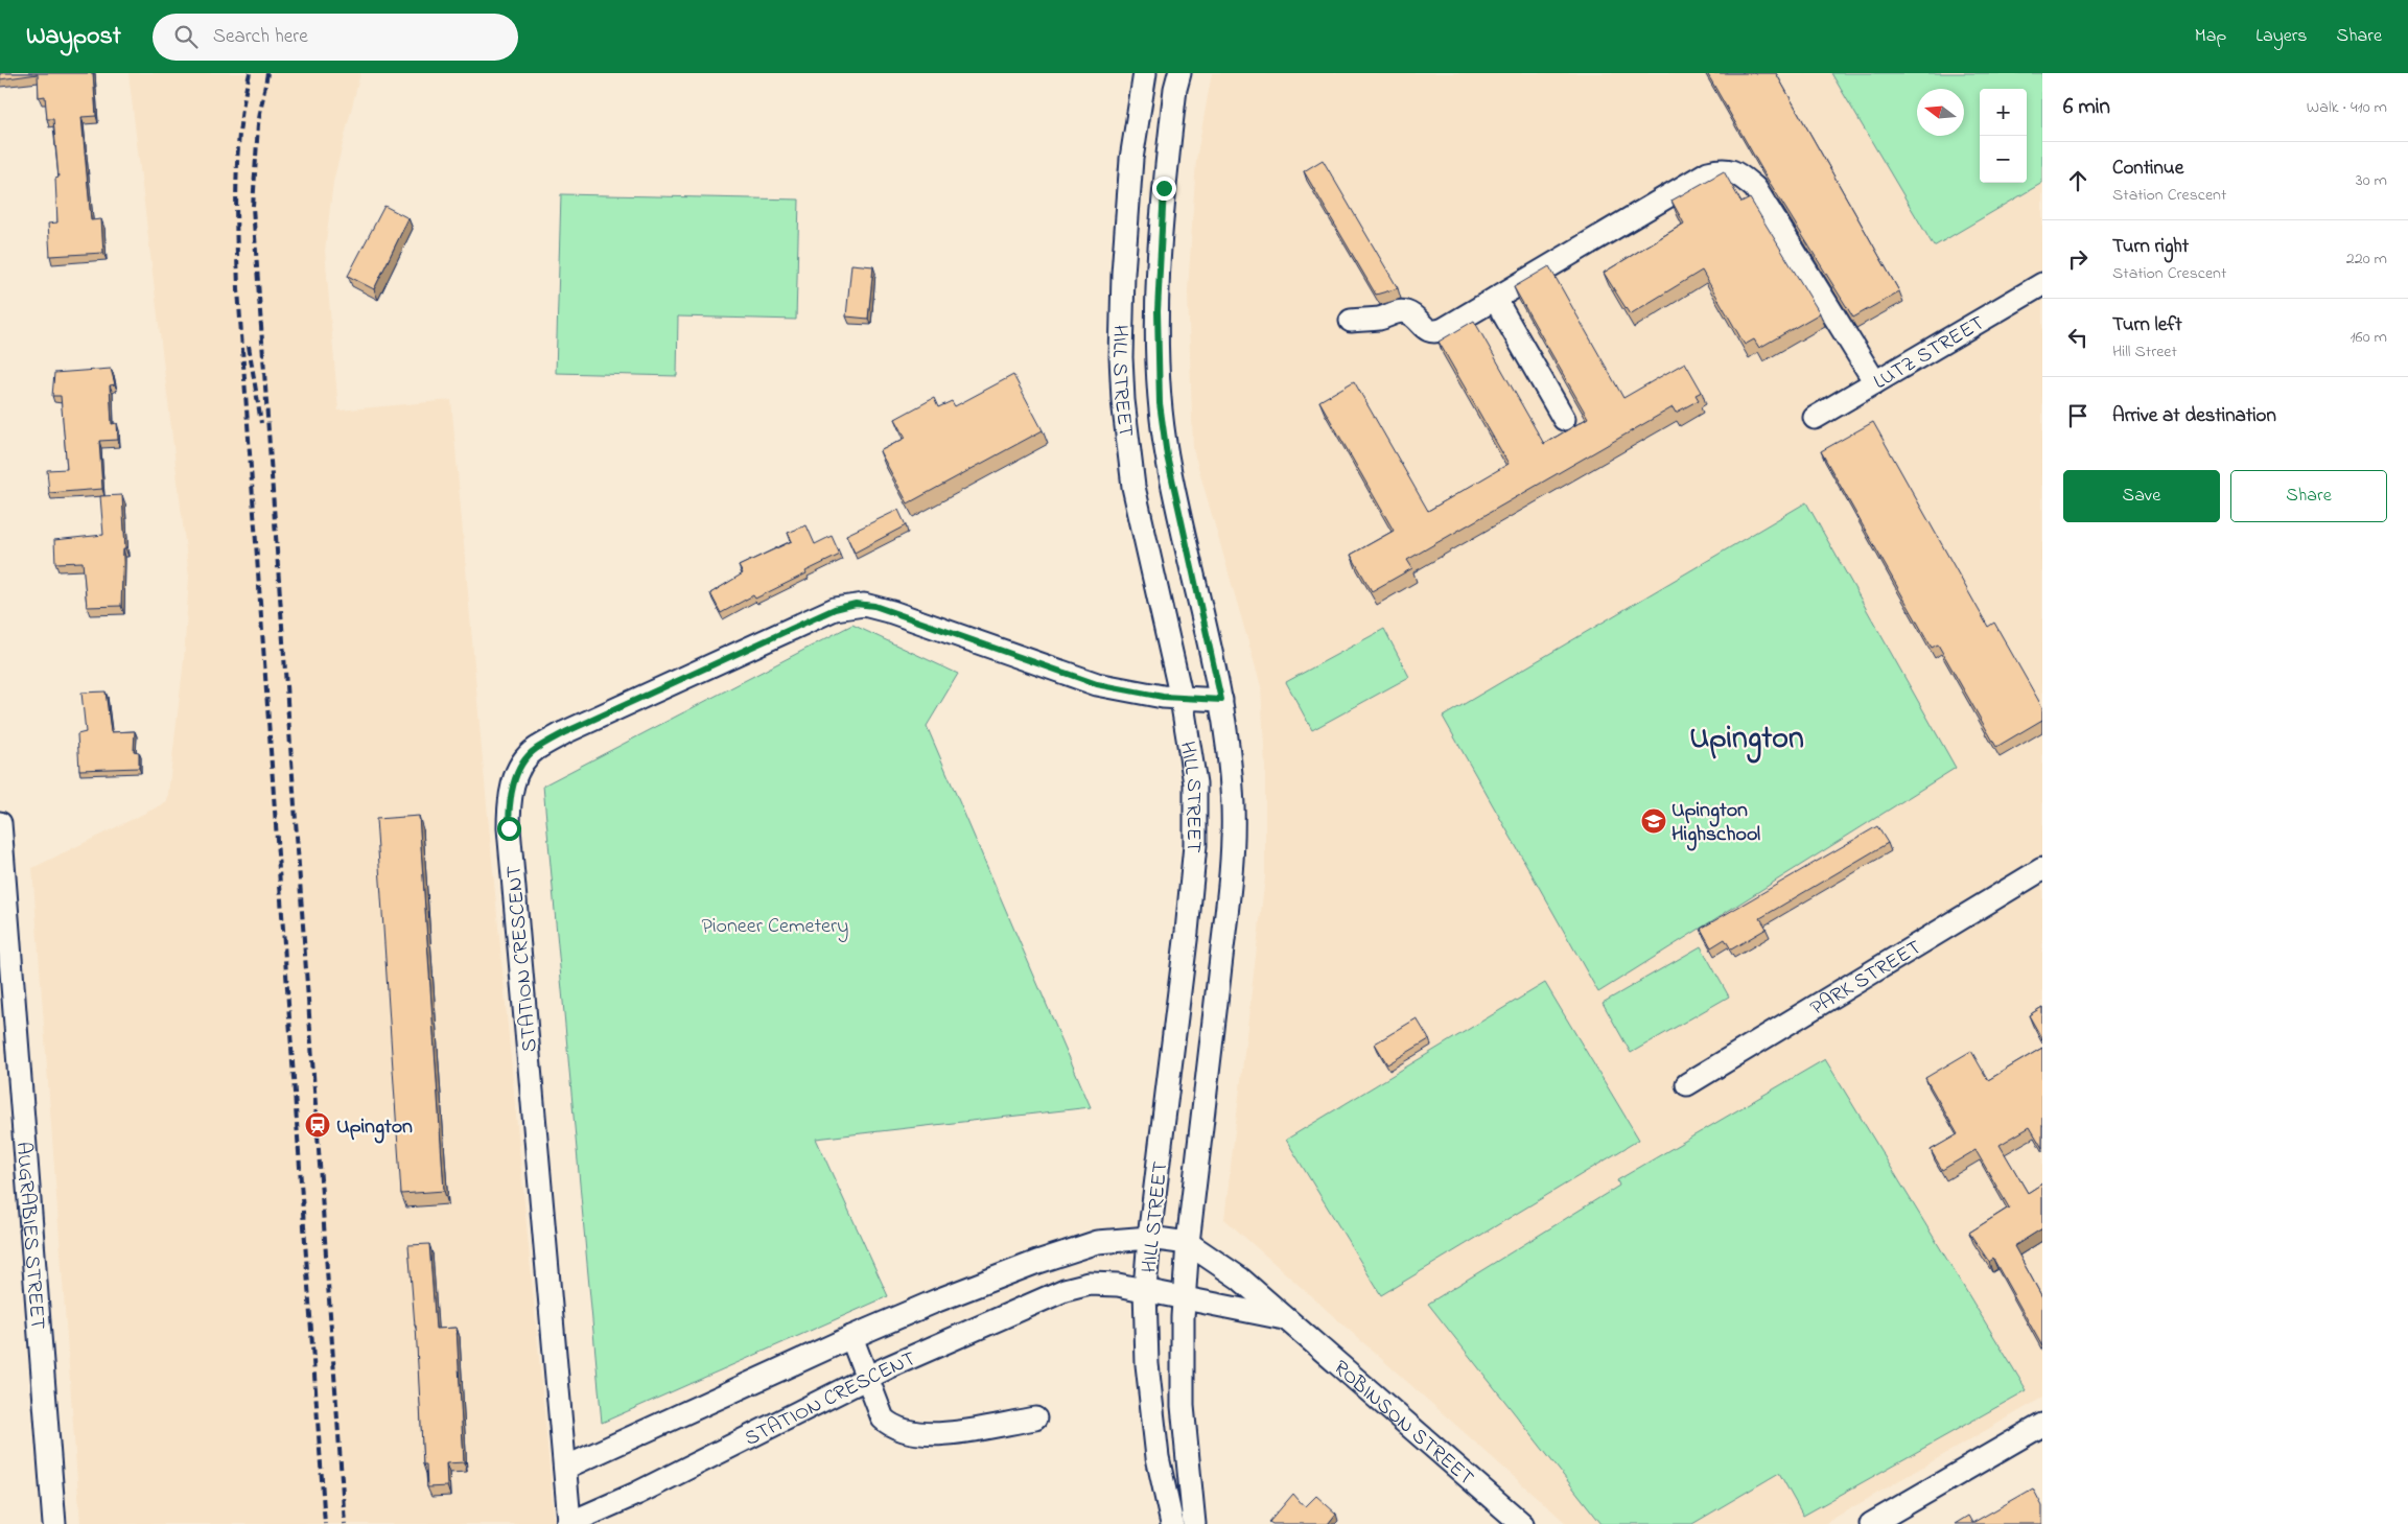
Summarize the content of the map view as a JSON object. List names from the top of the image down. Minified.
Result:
{"streets":{"street":["LUTZ STREET","HILL STREET","STATION CRESCENT","PARK STREET","AUGRABIES STREET","ROBINSON STREET"]},"crossings":[["HILL STREET","STATION CRESCENT"],["HILL STREET","ROBINSON STREET"],["STATION CRESCENT","ROBINSON STREET"]],"districts":["Upington"],"parks":["Pioneer Cemetery"],"places":{"school or university":["Upington Highschool"],"station":["Upington"]},"north":"left","page":{"header":"Waypost","search":"Search here","nav":["Map","Layers","Share"],"heading":["6 min","Walk · 410 m"],"map_buttons":["+","−"],"list":[["Continue","Station Crescent","30 m"],["Turn right","Station Crescent","220 m"],["Turn left","Hill Street","160 m"],"Arrive at destination"],"buttons":["Save","Share"]}}
